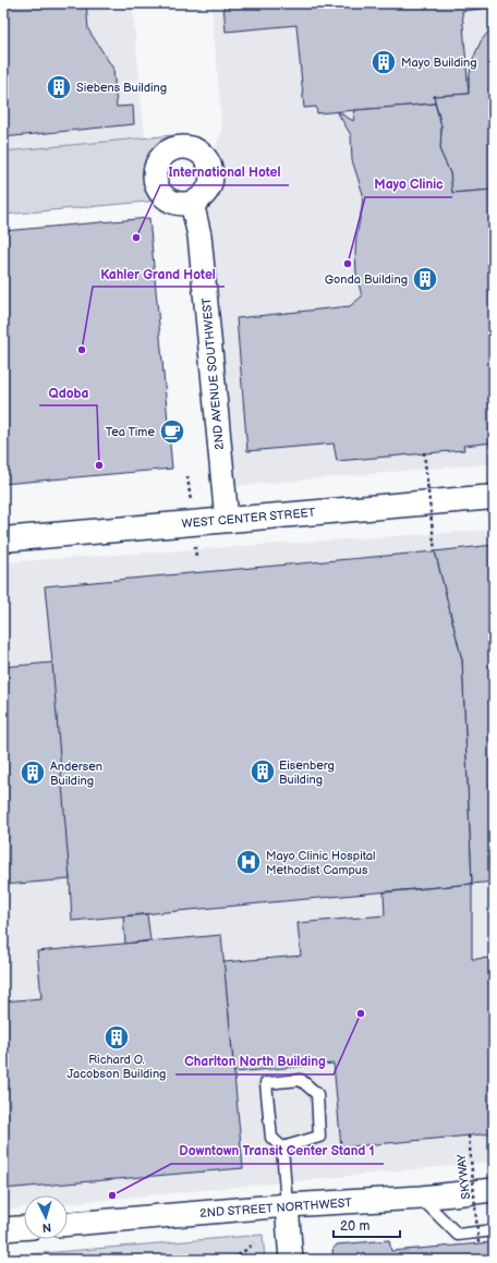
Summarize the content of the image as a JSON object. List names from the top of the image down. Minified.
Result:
{"streets":{"street":["2ND AVENUE SOUTHWEST","WEST CENTER STREET","2ND STREET NORTHWEST"],"path":["SKYWAY"]},"crossings":[["2ND AVENUE SOUTHWEST","WEST CENTER STREET"]],"places":{"building":["Mayo Building","Siebens Building","Gonda Building","Eisenberg Building","Andersen Building","Richard O. Jacobson Building"],"other":["International Hotel","Mayo Clinic","Kahler Grand Hotel","Qdoba","Charlton North Building","Downtown Transit Center Stand 1"],"cafe":["Tea Time"],"hospital":["Mayo Clinic Hospital Methodist Campus"]},"scale_bar":"20 m","north":"bottom"}
